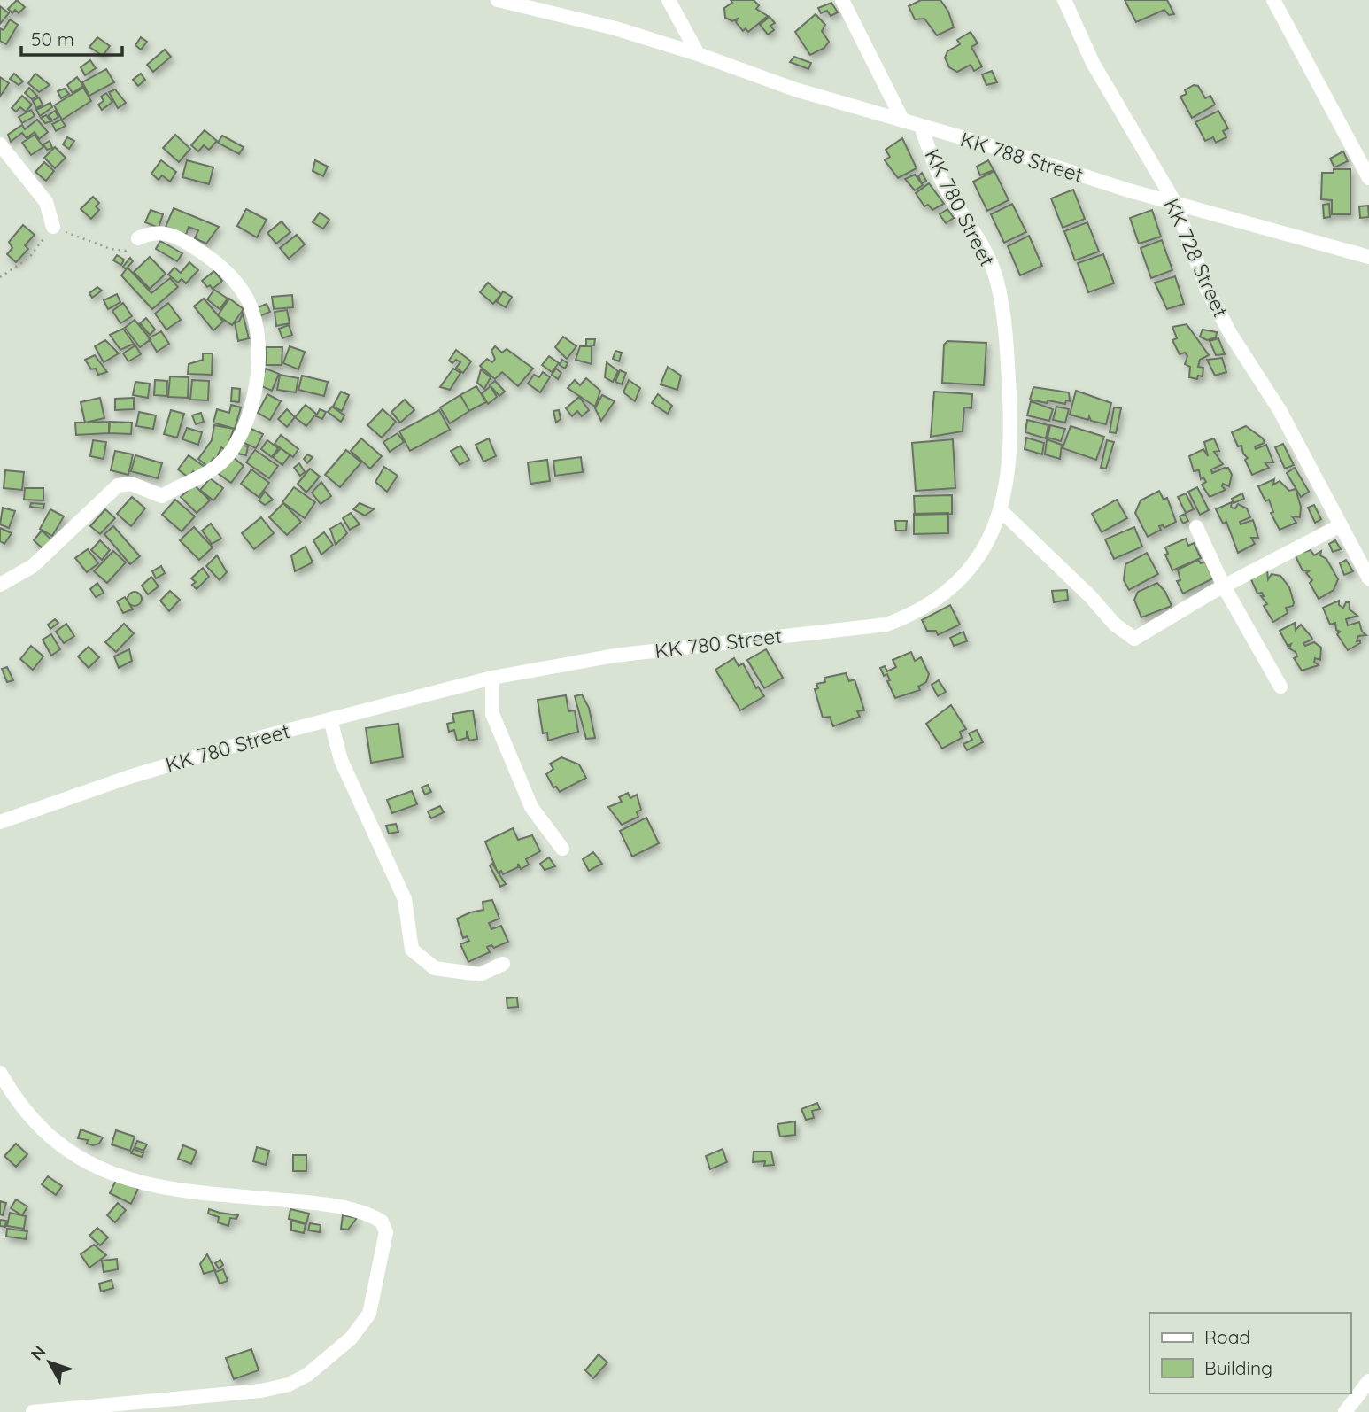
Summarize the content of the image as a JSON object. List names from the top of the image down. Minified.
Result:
{"streets":{"street":["KK 788 Street","KK 780 Street","KK 728 Street"]},"crossings":[["KK 788 Street","KK 780 Street"],["KK 788 Street","KK 728 Street"]],"legend":["Road","Building"],"scale_bar":"50 m","north":"top left"}
